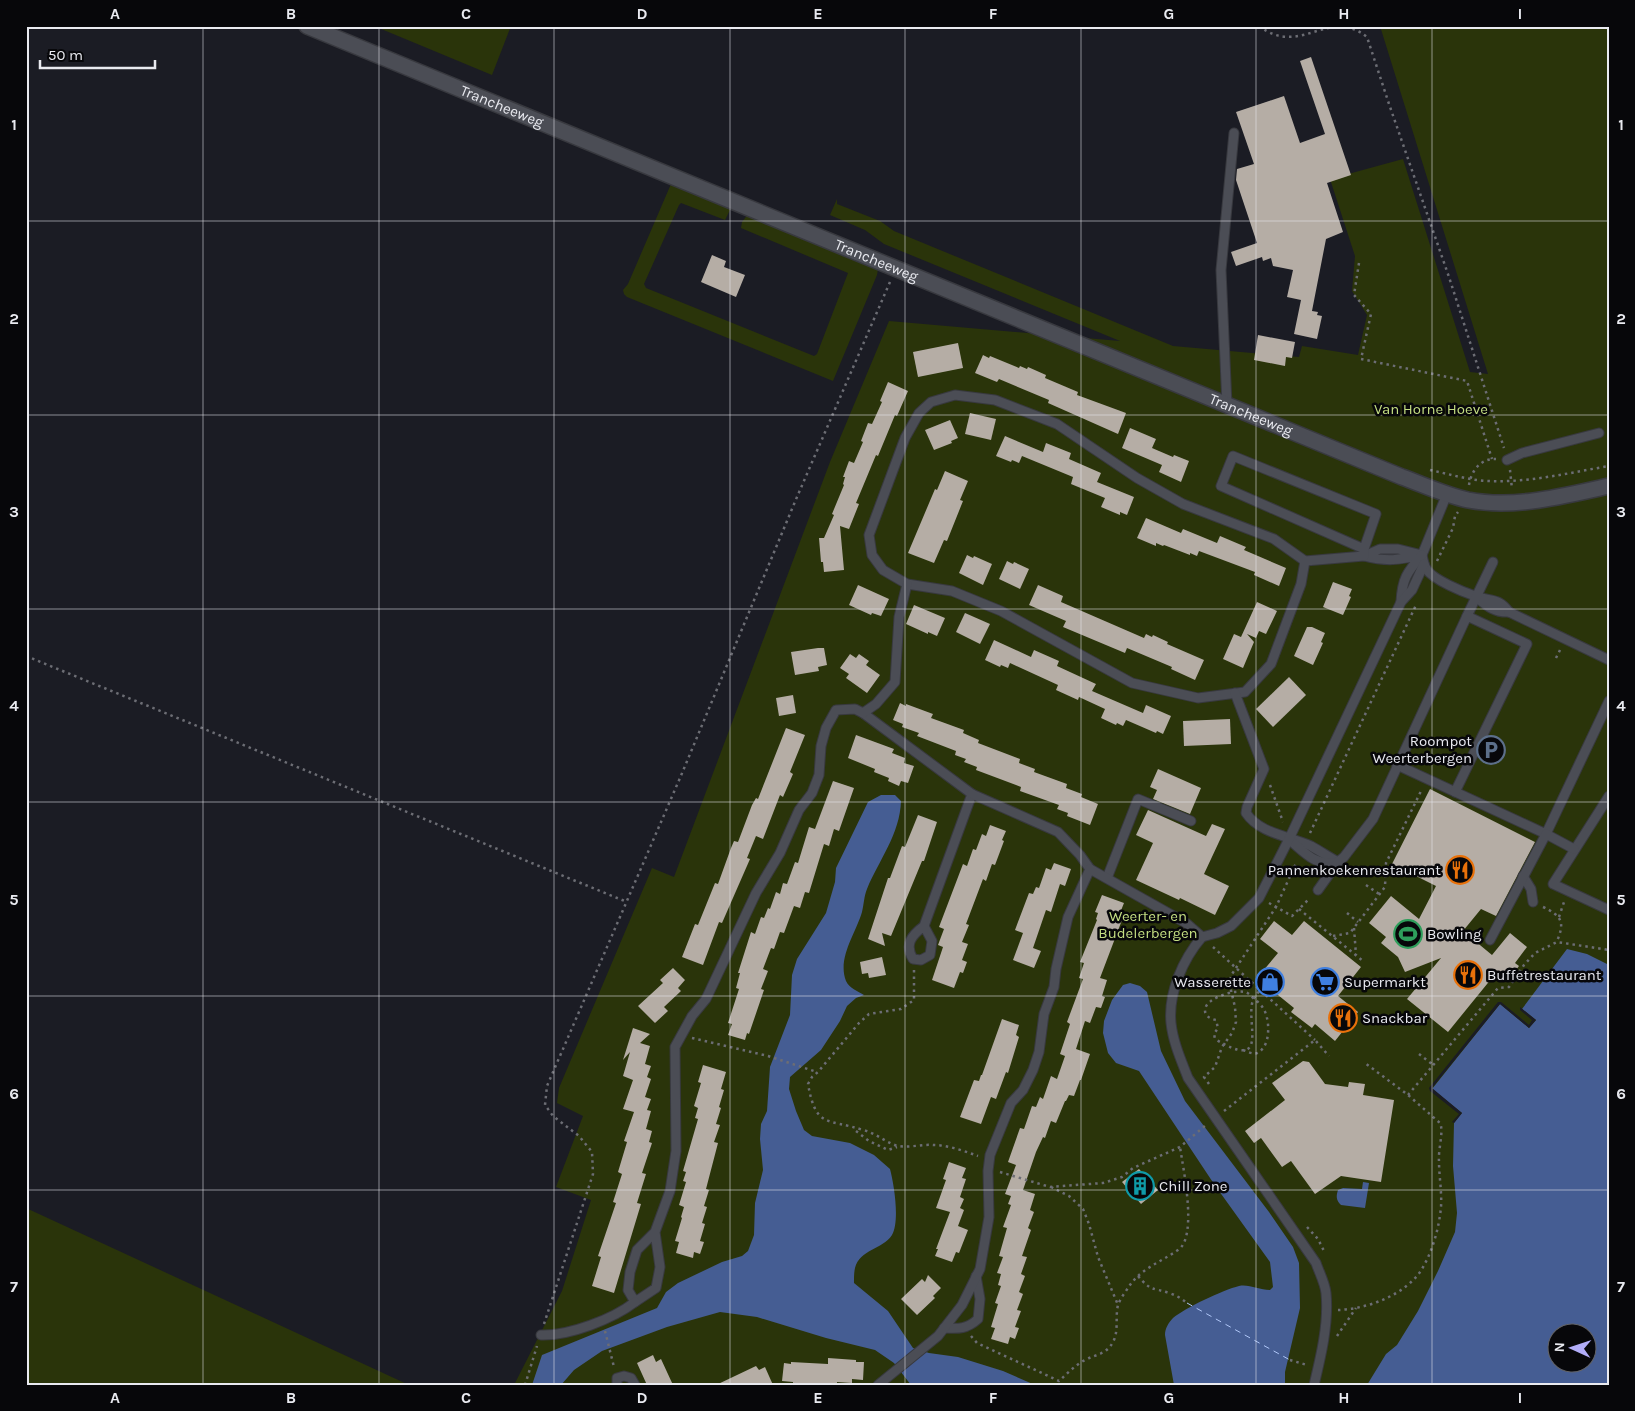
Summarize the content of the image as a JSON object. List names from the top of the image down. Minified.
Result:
{"streets":{"street":["Trancheeweg"]},"parks":["Van Horne Hoeve","Weerter- en Budelerbergen"],"places":{"parking":["Roompot Weerterbergen"],"restaurant":["Pannenkoekenrestaurant","Buffetrestaurant","Snackbar"],"sports":["Bowling"],"shop":["Wasserette"],"supermarket":["Supermarkt"],"building":["Chill Zone"]},"scale_bar":"50 m","north":"left","grid":{"columns":["A","B","C","D","E","F","G","H","I"],"rows":["1","2","3","4","5","6","7"]}}
